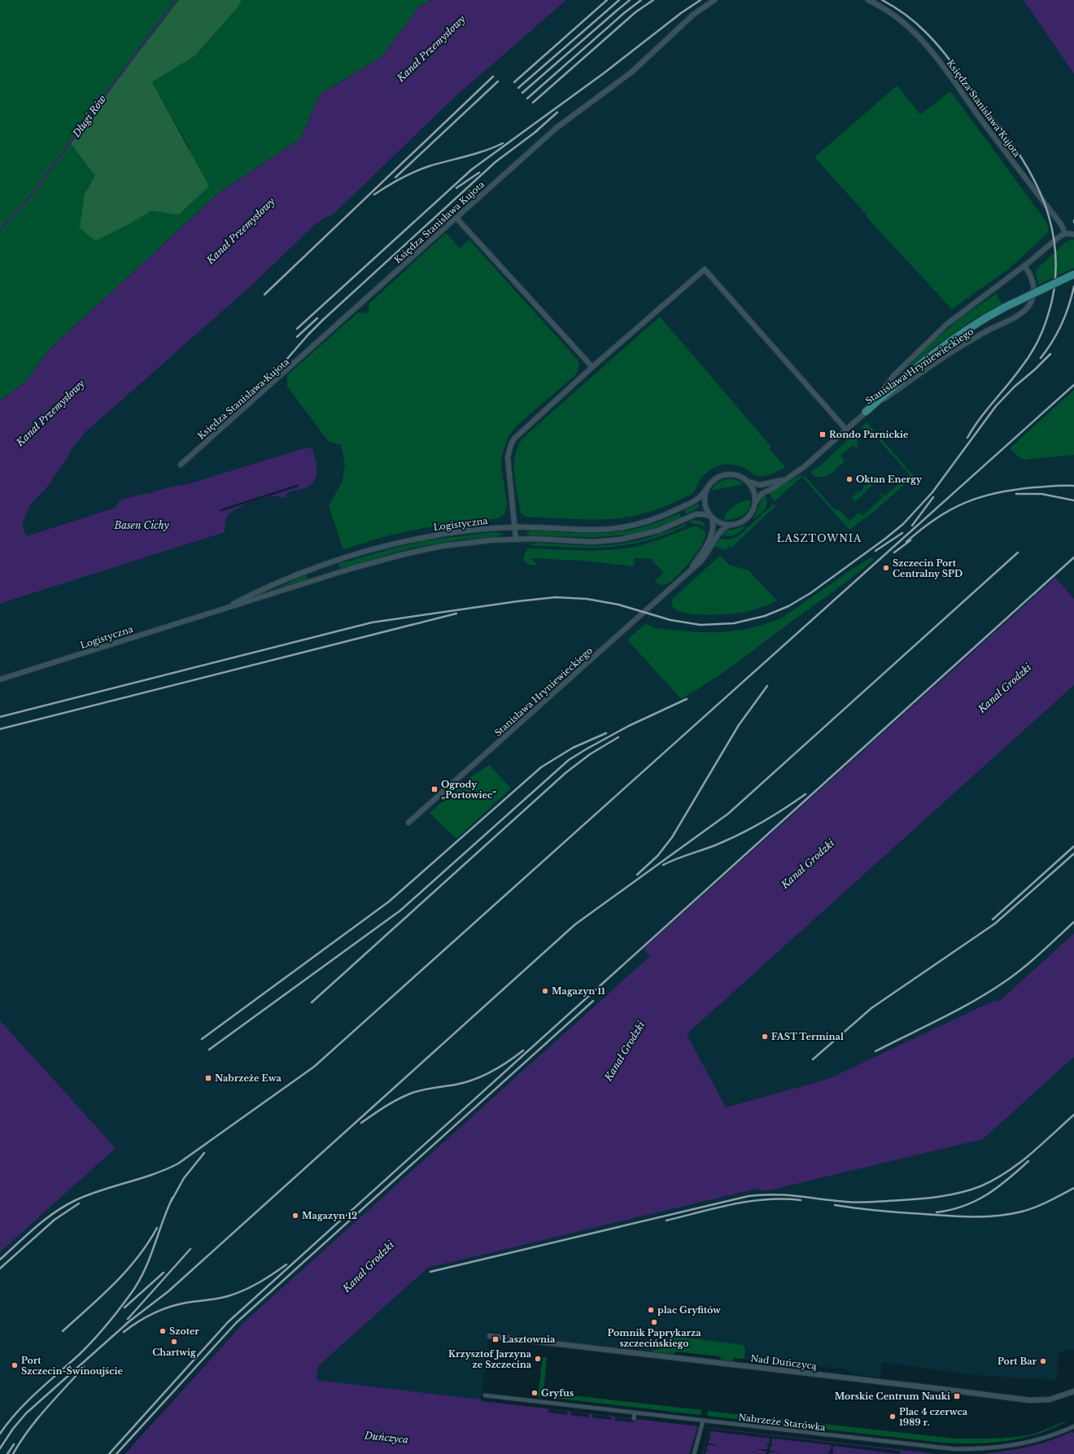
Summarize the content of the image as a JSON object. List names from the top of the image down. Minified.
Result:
{"streets":{"street":["Księdza Stanisława Kujota","Stanisława Hryniewieckiego","Logistyczna","Nad Duńczycą","Nabrzeże Starówka"]},"crossings":[["Księdza Stanisława Kujota","Stanisława Hryniewieckiego"],["Stanisława Hryniewieckiego","Logistyczna"]],"districts":["ŁASZTOWNIA"],"water":["Kanał Przemysłowy","Długi Rów","Basen Cichy","Kanał Grodzki","Duńczyca"],"places":{"transit":["Rondo Parnickie","Ogrody „Portowiec”","Nabrzeże Ewa","Łasztownia","Morskie Centrum Nauki"],"other":["Oktan Energy","Szczecin Port Centralny SPD","Magazyn 11","FAST Terminal","Magazyn 12","plac Gryfitów","Pomnik Paprykarza szczecińskiego","Szoter","Chartwig","Krzysztof Jarzyna ze Szczecina","Port Bar","Port Szczecin-Świnoujście","Gryfus","Plac 4 czerwca 1989 r."]}}
